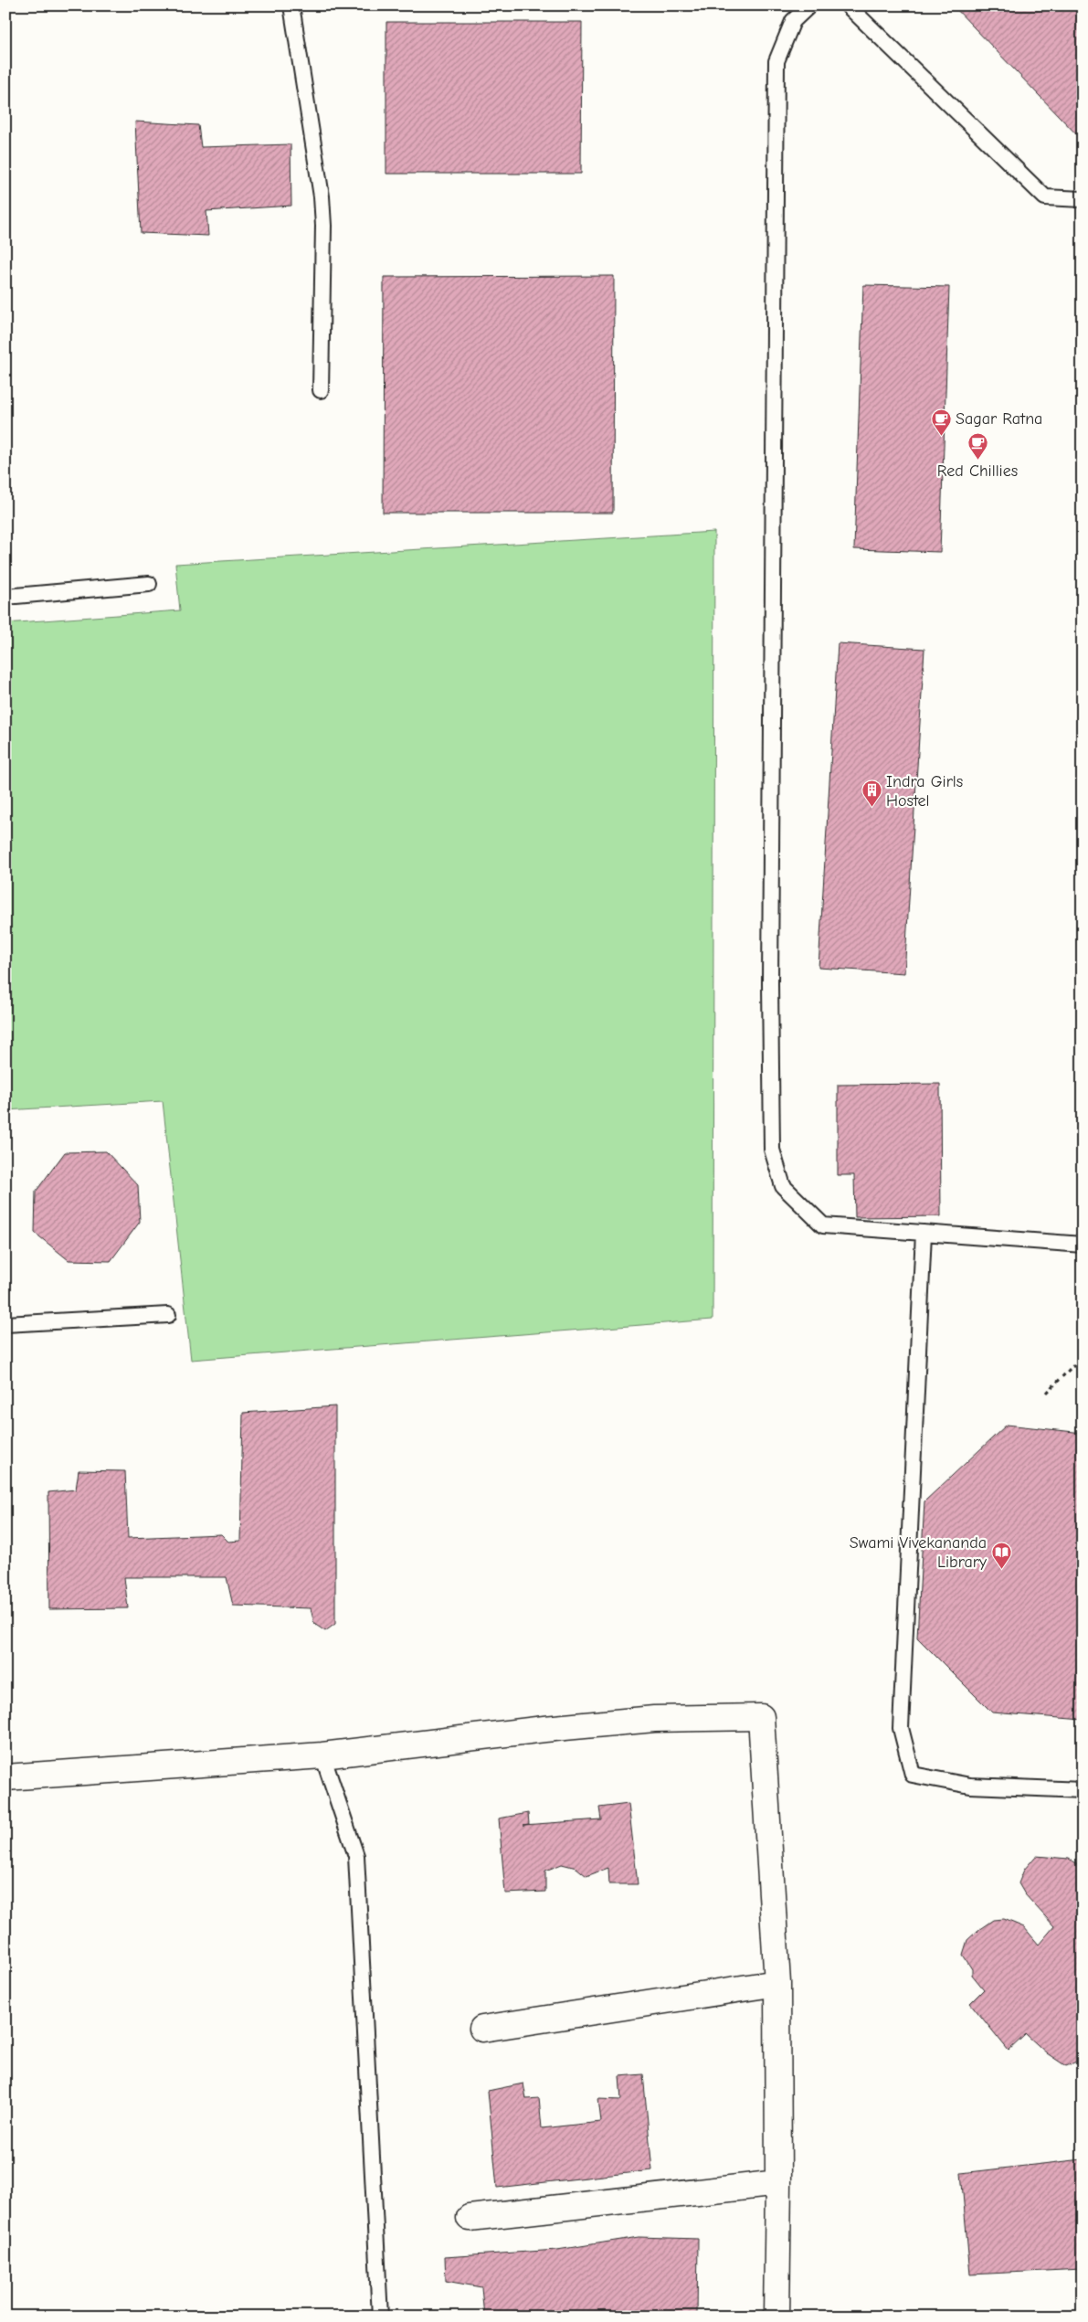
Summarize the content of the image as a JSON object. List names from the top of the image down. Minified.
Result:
{"places":{"cafe":["Sagar Ratna","Red Chillies"],"building":["Indra Girls Hostel"],"library":["Swami Vivekananda Library"]}}
